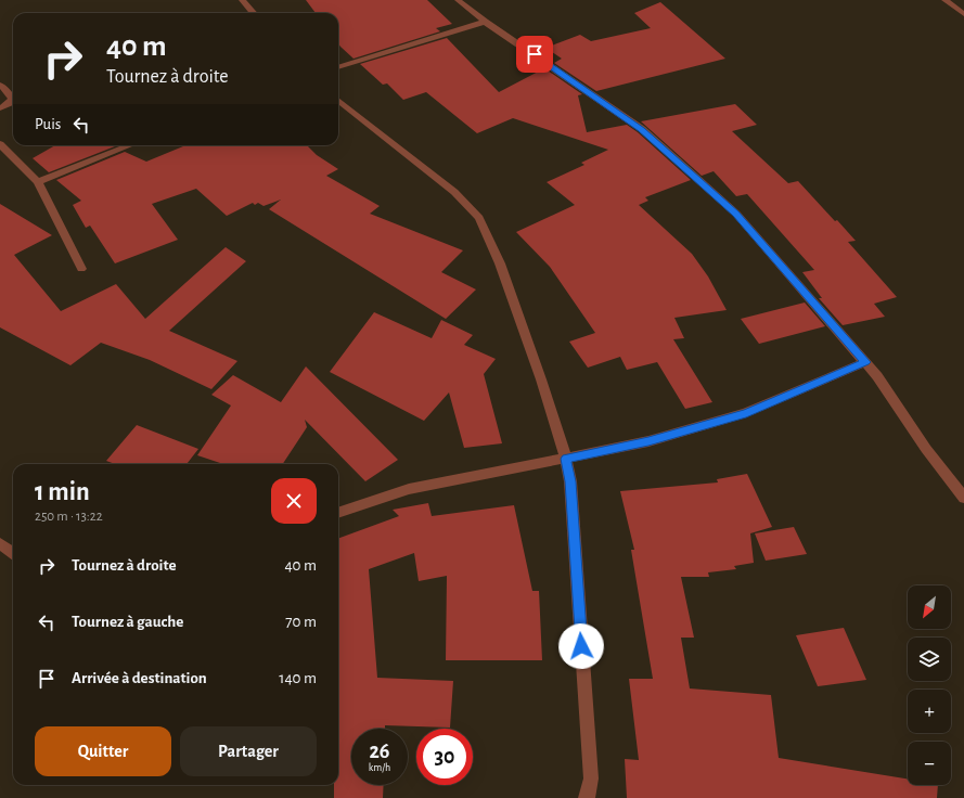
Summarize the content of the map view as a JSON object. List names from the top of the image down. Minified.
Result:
{"north":"bottom left","page":{"turn":["40 m","Tournez à droite"],"then":"Puis","heading":["1 min","250 m · 13:22"],"list":[{"name":"Tournez à droite","value":"40 m"},{"name":"Tournez à gauche","value":"70 m"},{"name":"Arrivée à destination","value":"140 m"}],"map_buttons":["+","−"],"buttons":["Quitter","Partager"],"speed":"26 km/h","limit":"30"}}
